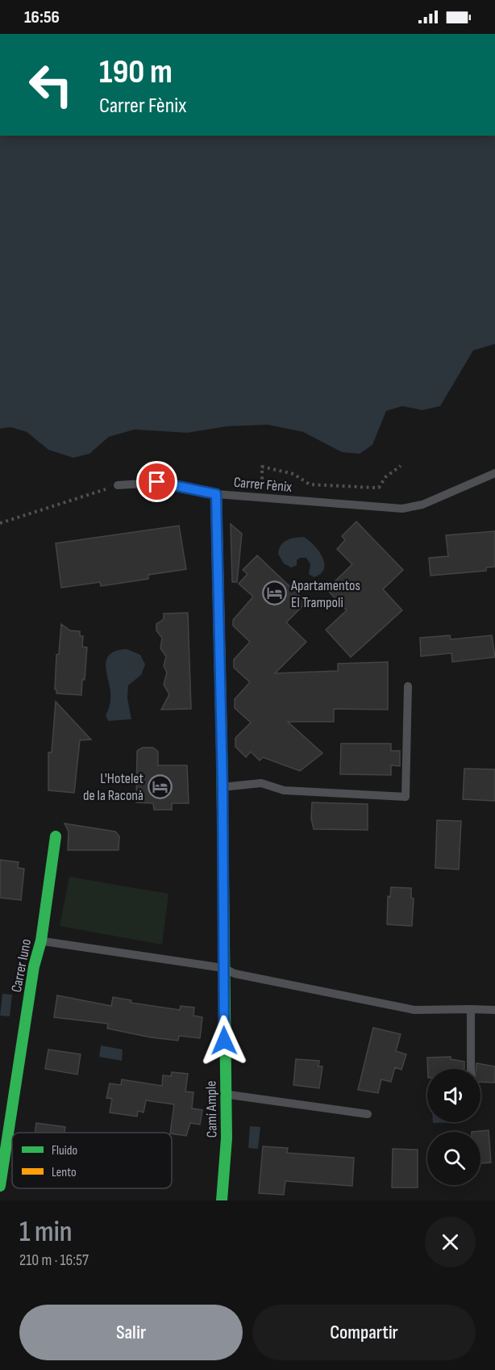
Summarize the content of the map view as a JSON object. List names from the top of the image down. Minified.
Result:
{"streets":{"street":["Carrer Iuno","Camí Ample"],"lane":["Carrer Fènix"]},"crossings":[["Carrer Fènix","Camí Ample"]],"places":{"hotel":["Apartamentos El Trampoli","L'Hotelet de la Raconà"]},"legend":["Fluido","Lento"],"page":{"status":"16:56","turn":["190 m","Carrer Fènix"],"heading":["1 min","210 m · 16:57"],"buttons":["Salir","Compartir"]}}
